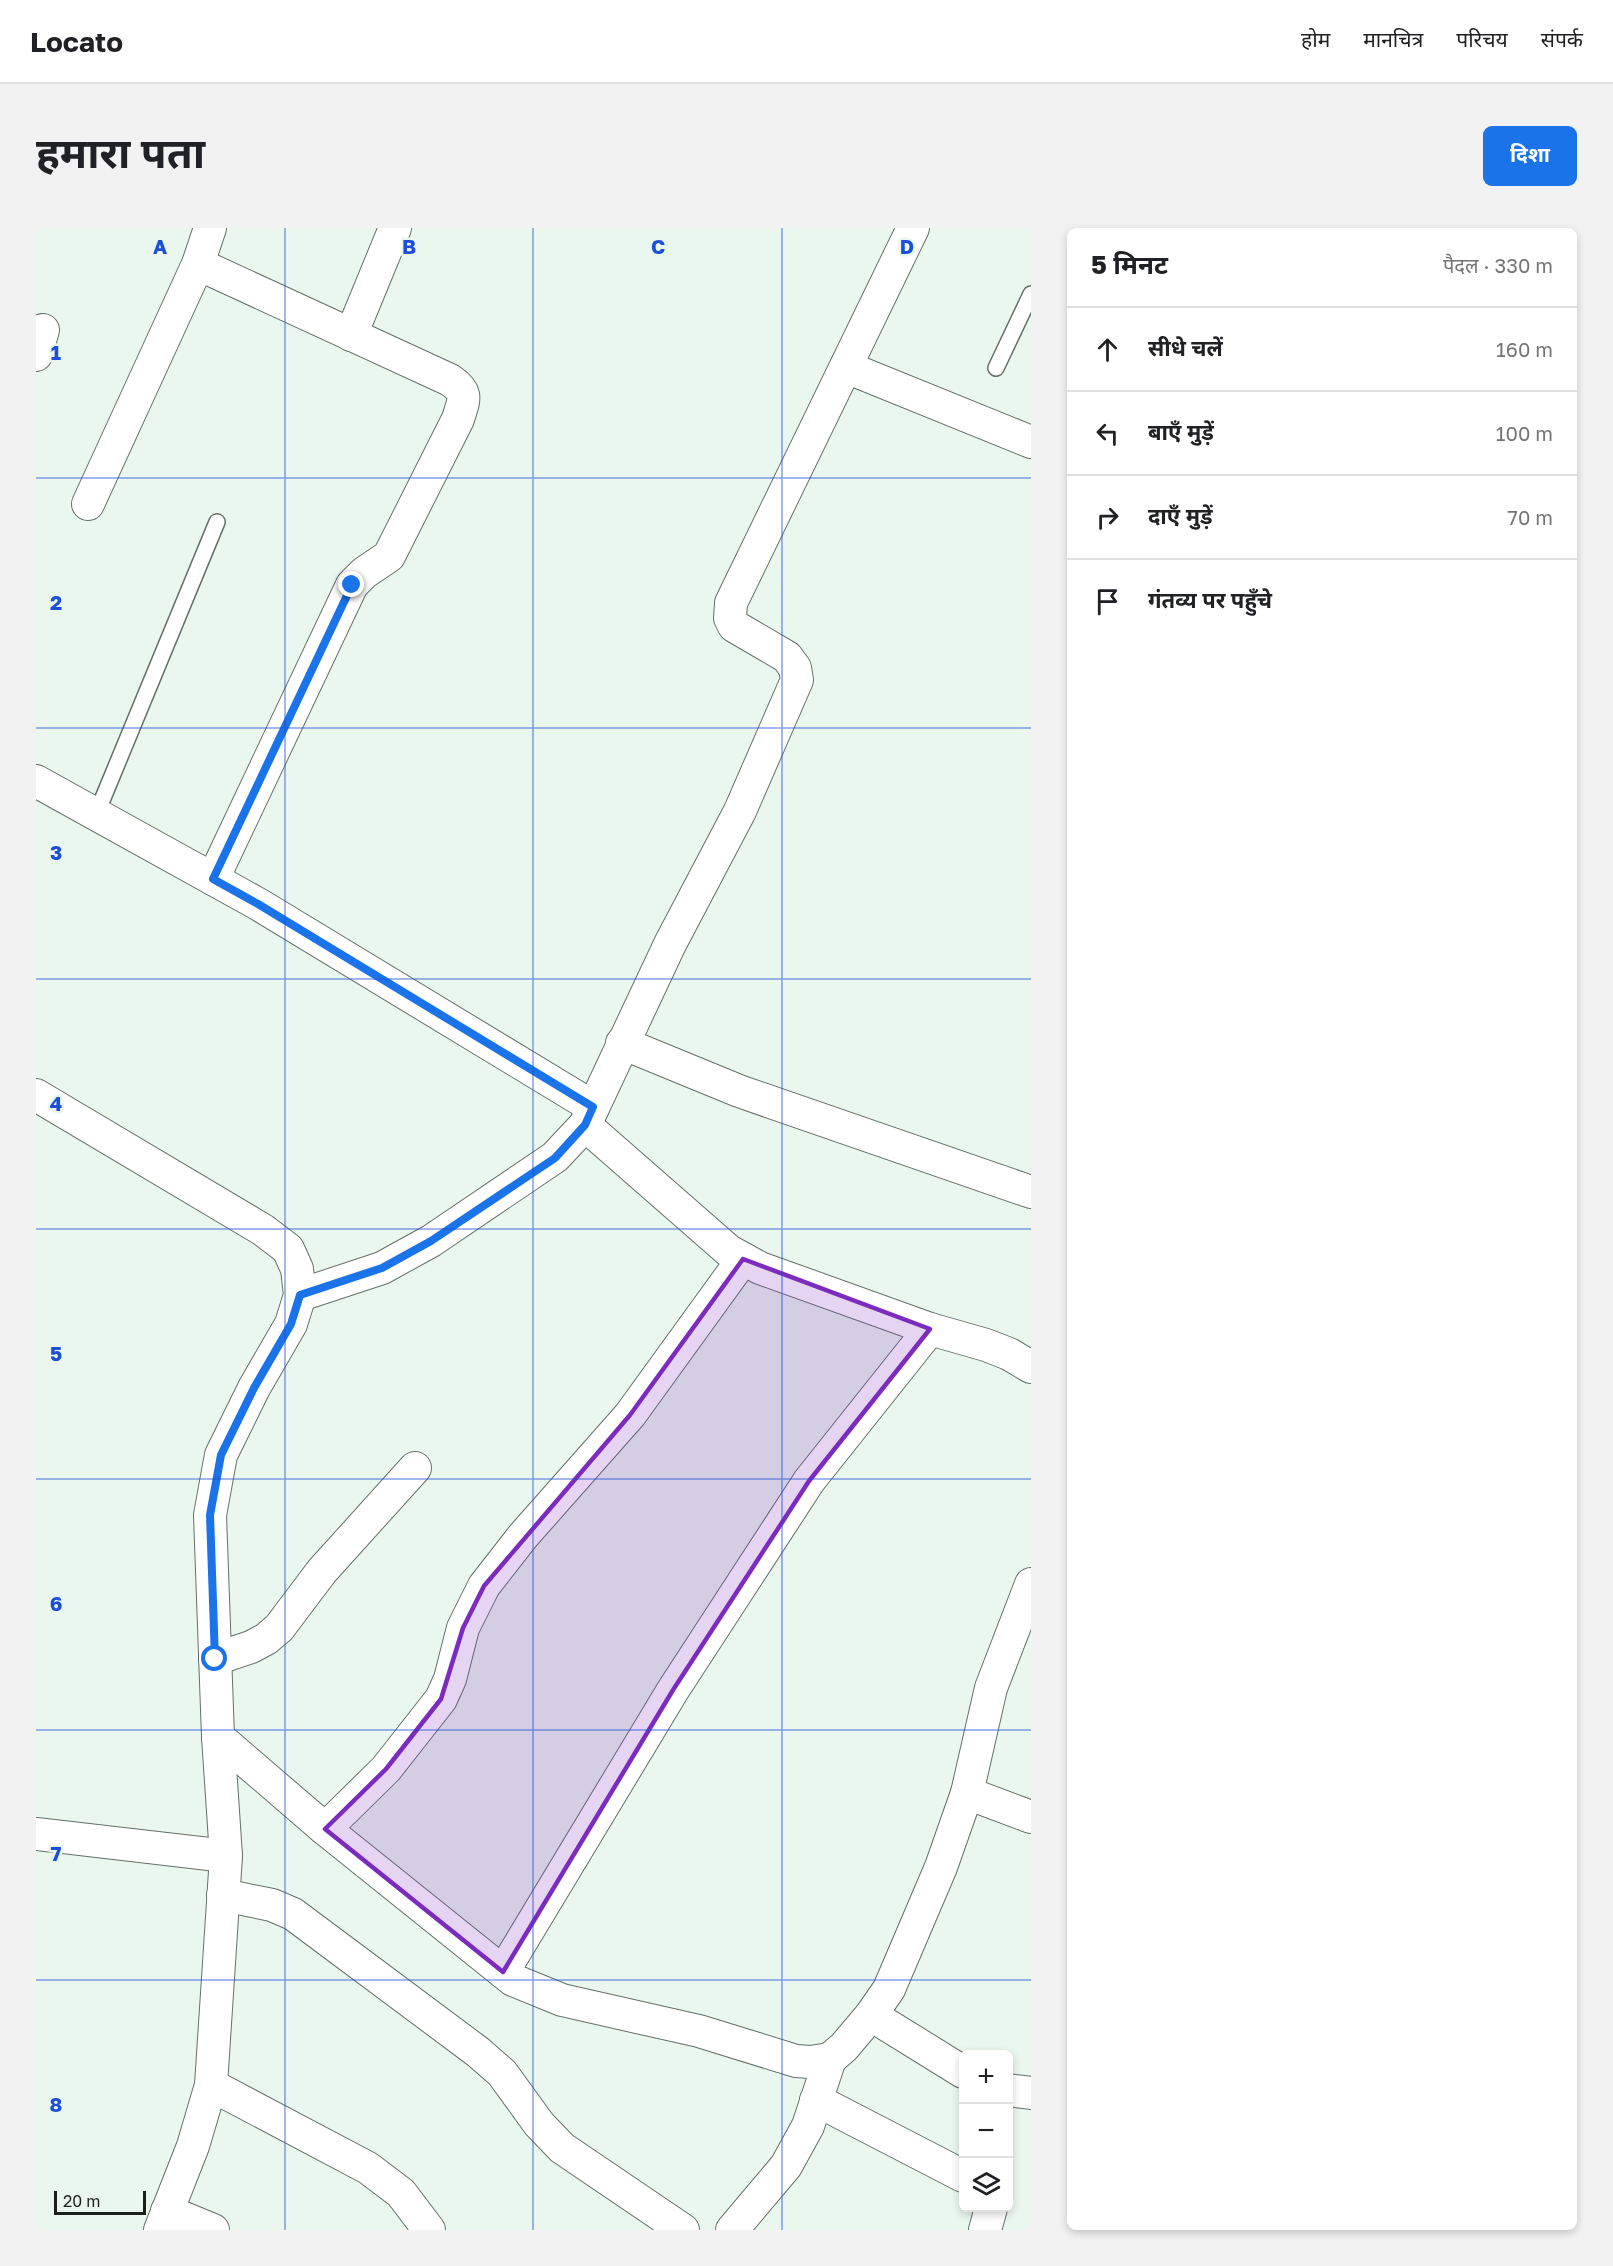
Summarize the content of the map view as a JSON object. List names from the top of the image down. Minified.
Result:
{"scale_bar":"20 m","page":{"header":"Locato","nav":["होम","मानचित्र","परिचय","संपर्क"],"buttons":"दिशा","title":"हमारा पता","heading":["5 मिनट","पैदल · 330 m"],"list":[["सीधे चलें","160 m"],["बाएँ मुड़ें","100 m"],["दाएँ मुड़ें","70 m"],"गंतव्य पर पहुँचे"],"map_buttons":["+","−"],"scale":"20 m"},"grid":{"columns":["A","B","C","D"],"rows":["1","2","3","4","5","6","7","8"]}}
